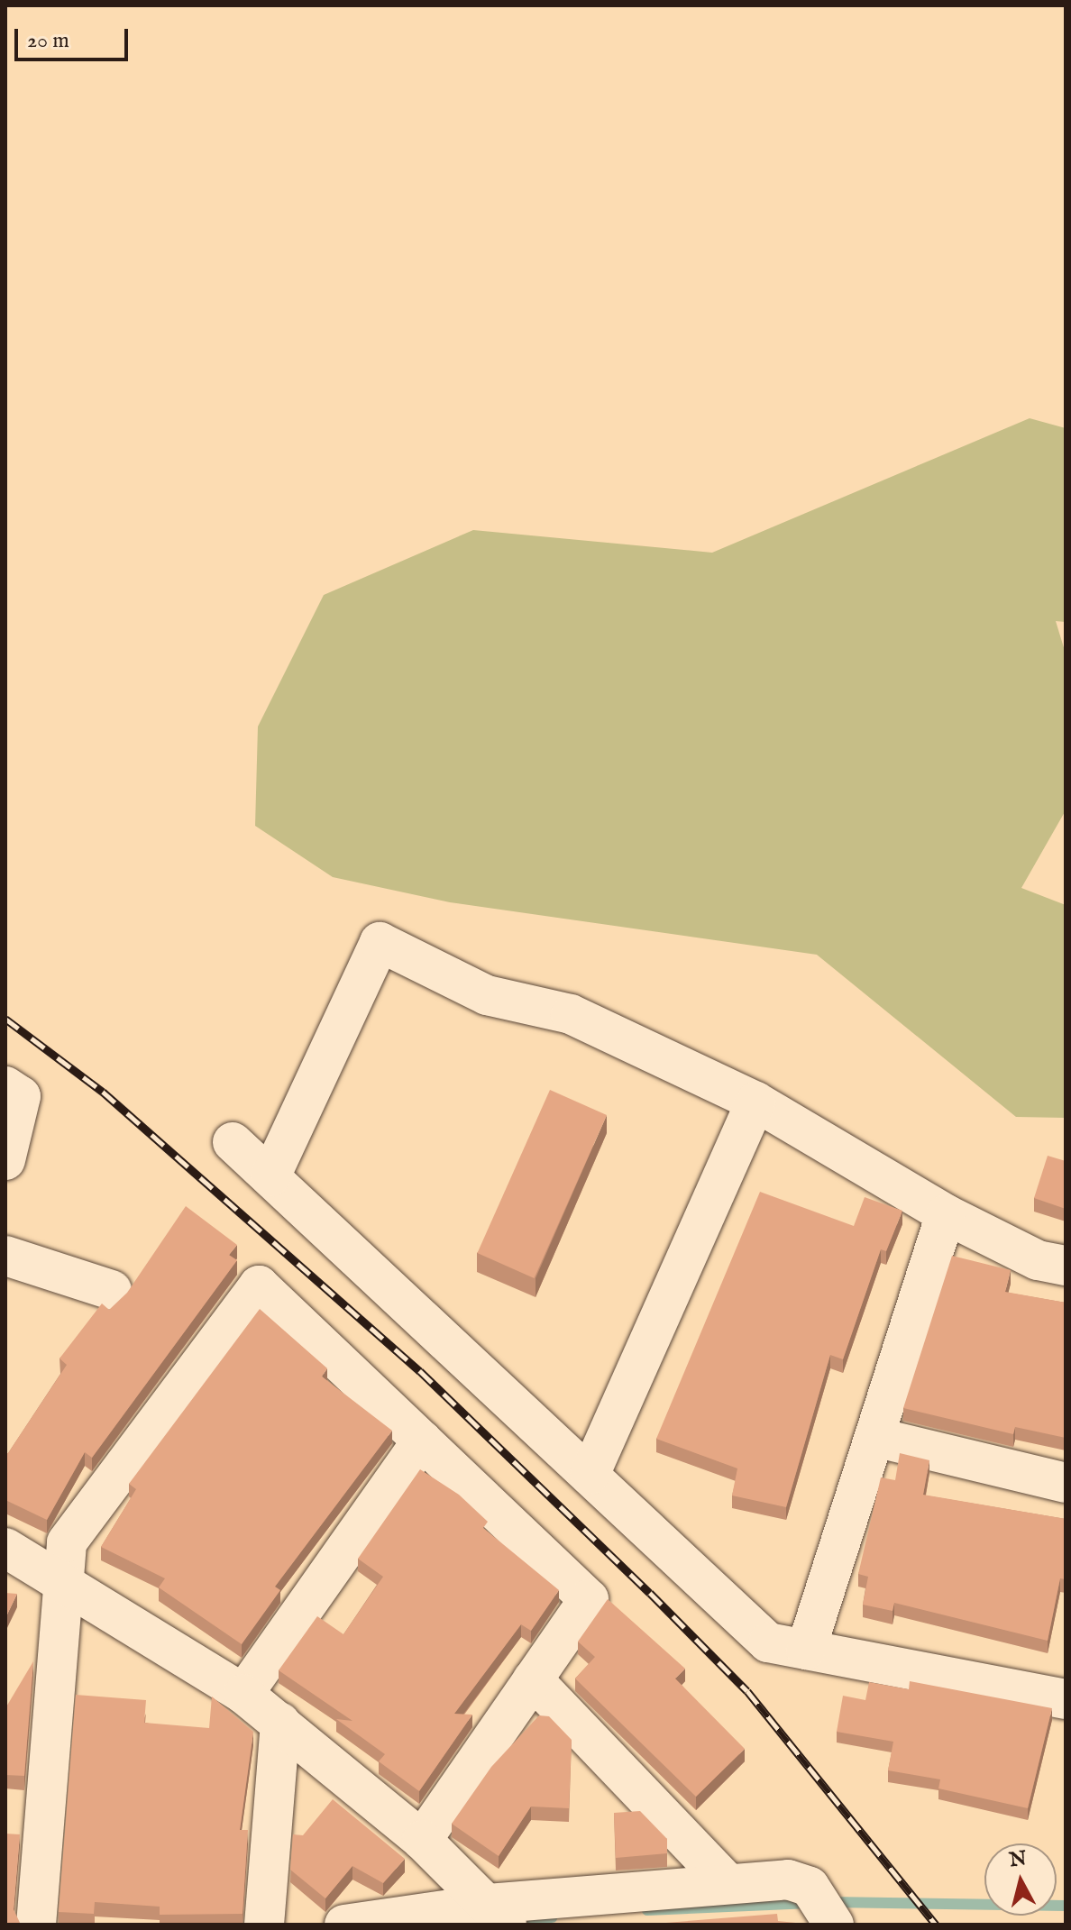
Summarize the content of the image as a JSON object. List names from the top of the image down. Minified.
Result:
{"scale_bar":"20 m","north":"top"}
